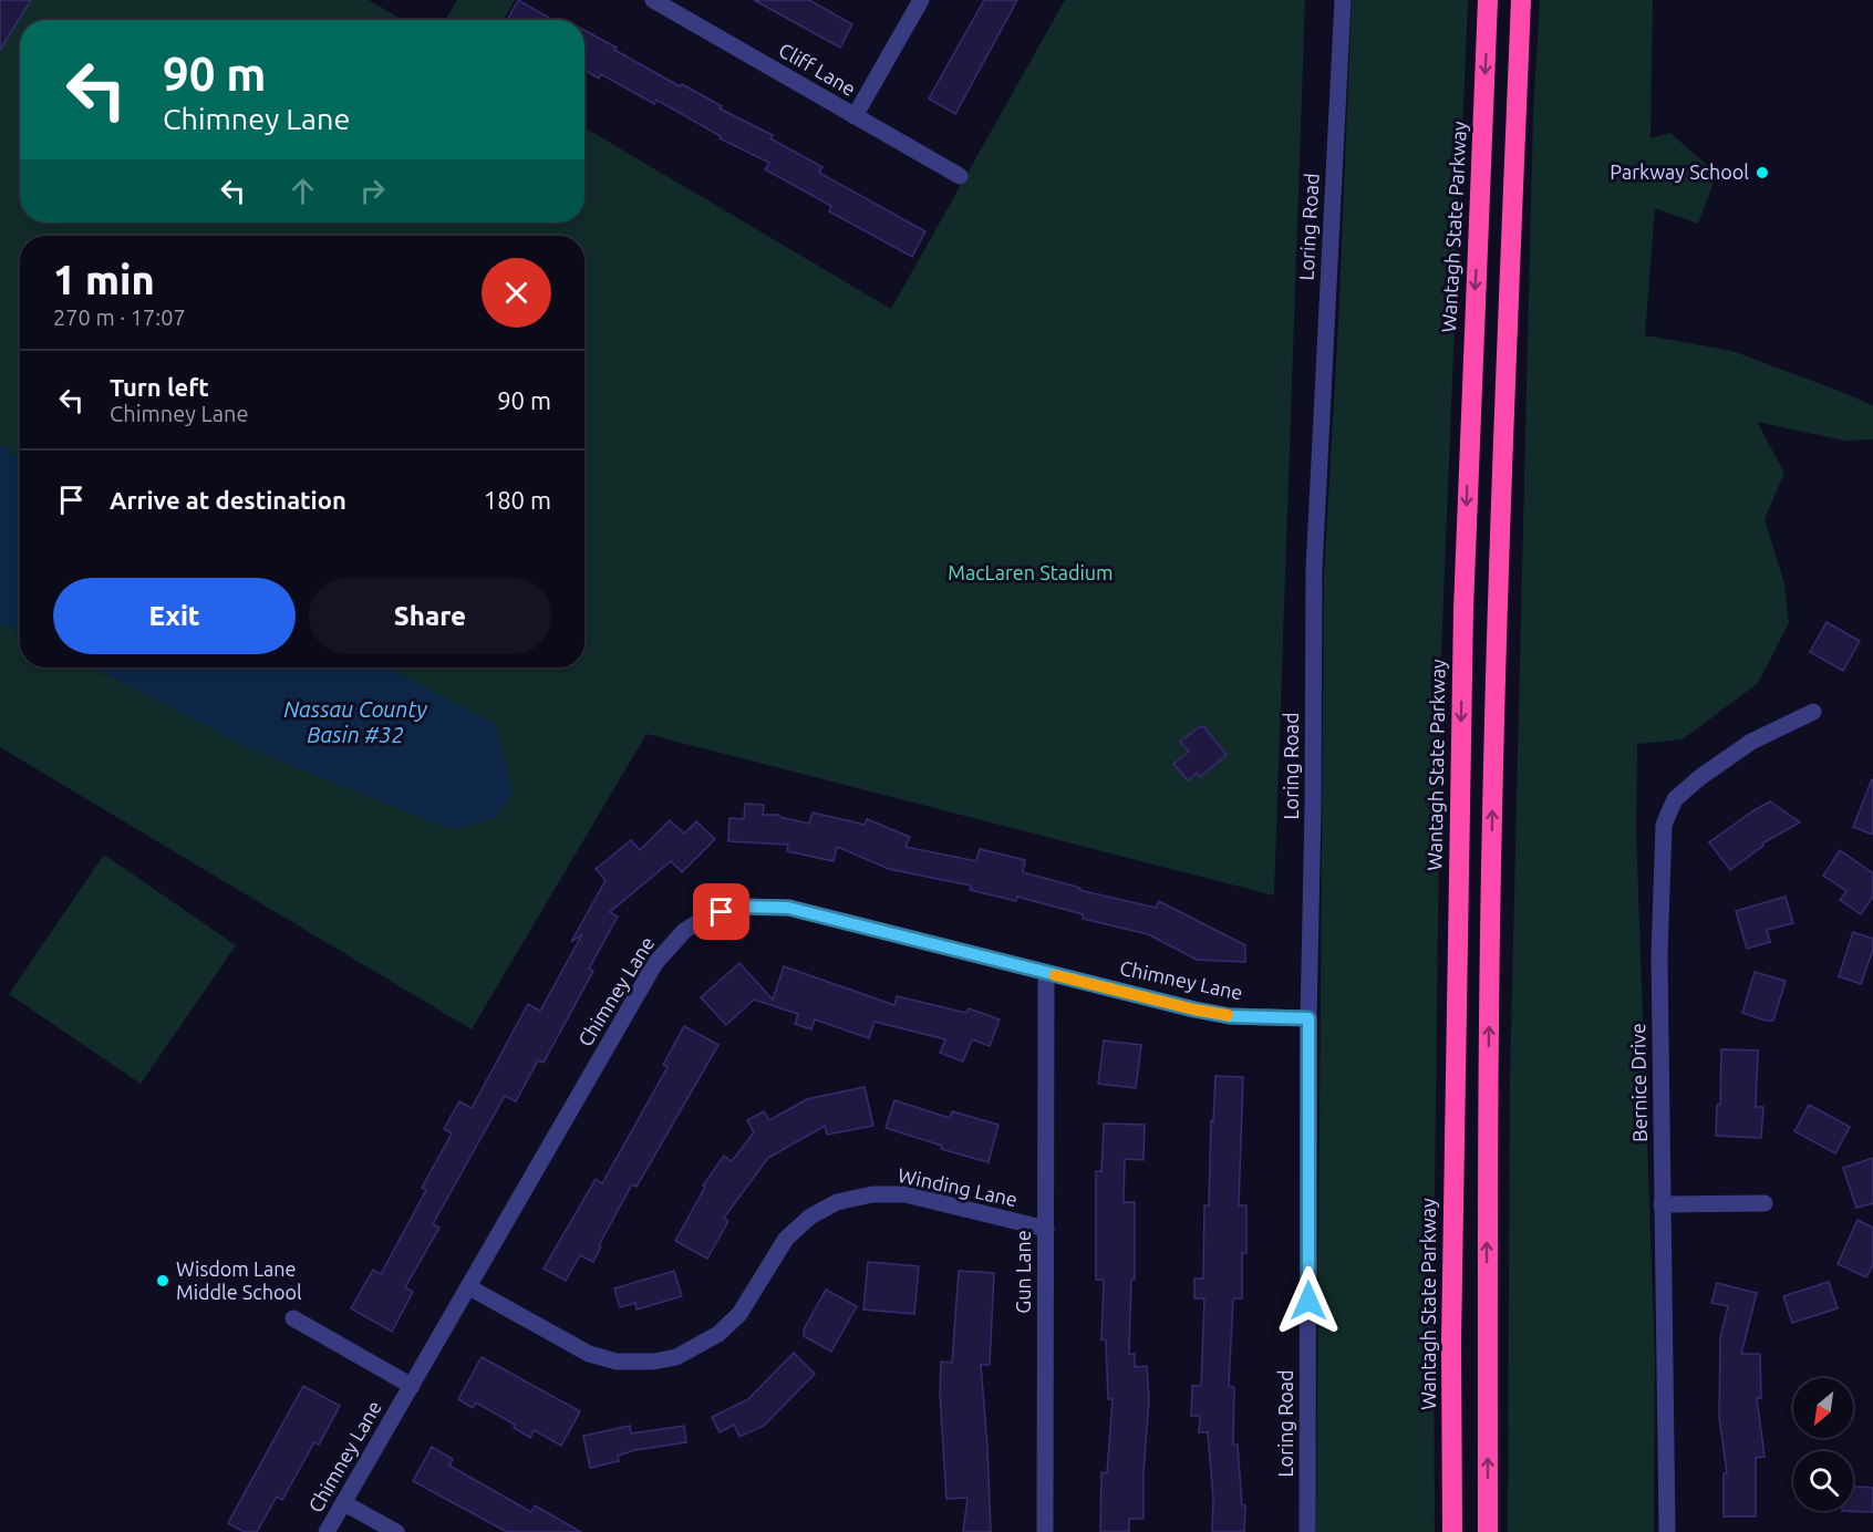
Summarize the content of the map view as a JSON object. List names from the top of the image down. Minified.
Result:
{"streets":{"highway":["Wantagh State Parkway"],"street":["Cliff Lane","Loring Road","Chimney Lane","Bernice Drive","Winding Lane","Gun Lane"]},"crossings":[["Loring Road","Chimney Lane"],["Chimney Lane","Winding Lane"],["Chimney Lane","Gun Lane"],["Winding Lane","Gun Lane"]],"water":["Nassau County Basin #32"],"parks":["MacLaren Stadium"],"places":["Parkway School","Wisdom Lane Middle School"],"north":"bottom left","page":{"turn":["90 m","Chimney Lane"],"heading":["1 min","270 m · 17:07"],"list":[{"name":"Turn left","note":"Chimney Lane","value":"90 m"},{"name":"Arrive at destination","value":"180 m"}],"buttons":["Exit","Share"]}}
